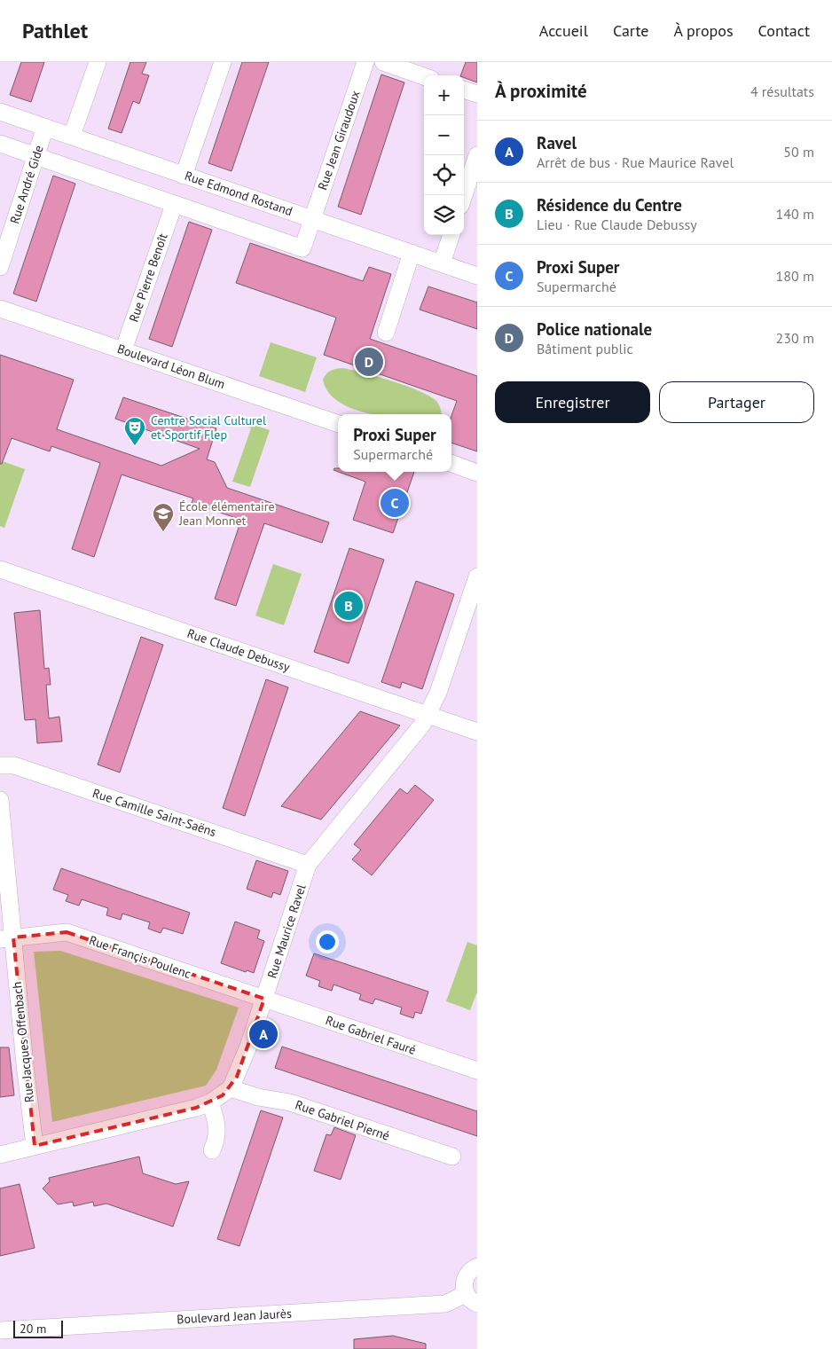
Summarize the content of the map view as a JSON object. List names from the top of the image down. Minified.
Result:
{"streets":{"street":["Rue Jean Giraudoux","Rue André Gide","Rue Edmond Rostand","Rue Pierre Benoît","Boulevard Léon Blum","Rue Claude Debussy","Rue Camille Saint-Saëns","Rue Maurice Ravel","Rue Françis Poulenc","Rue Gabriel Fauré","Rue Jacques Offenbach","Rue Gabriel Pierné","Boulevard Jean Jaurès"]},"crossings":[["Rue Jean Giraudoux","Rue Edmond Rostand"],["Rue Jean Giraudoux","Rue Pierre Benoît"],["Rue André Gide","Rue Edmond Rostand"],["Rue Pierre Benoît","Boulevard Léon Blum"],["Rue Claude Debussy","Rue Maurice Ravel"],["Rue Camille Saint-Saëns","Rue Maurice Ravel"],["Rue Maurice Ravel","Rue Françis Poulenc"],["Rue Maurice Ravel","Rue Gabriel Fauré"],["Rue Maurice Ravel","Rue Gabriel Pierné"],["Rue Françis Poulenc","Rue Gabriel Fauré"],["Rue Françis Poulenc","Rue Jacques Offenbach"]],"places":{"theatre":["Centre Social Culturel et Sportif Flep"],"school or university":["École élémentaire Jean Monnet"]},"scale_bar":"20 m","page":{"header":"Pathlet","nav":["Accueil","Carte","À propos","Contact"],"heading":["À proximité","4 résultats"],"map_buttons":["+","−"],"list":[{"mark":"A","name":"Ravel","note":"Arrêt de bus · Rue Maurice Ravel","value":"50 m"},{"mark":"B","name":"Résidence du Centre","note":"Lieu · Rue Claude Debussy","value":"140 m"},{"mark":"C","name":"Proxi Super","note":"Supermarché","value":"180 m"},{"mark":"D","name":"Police nationale","note":"Bâtiment public","value":"230 m"}],"pins":["D","C","B","A"],"buttons":["Enregistrer","Partager"],"popup":["Proxi Super","Supermarché"],"scale":"20 m"}}
